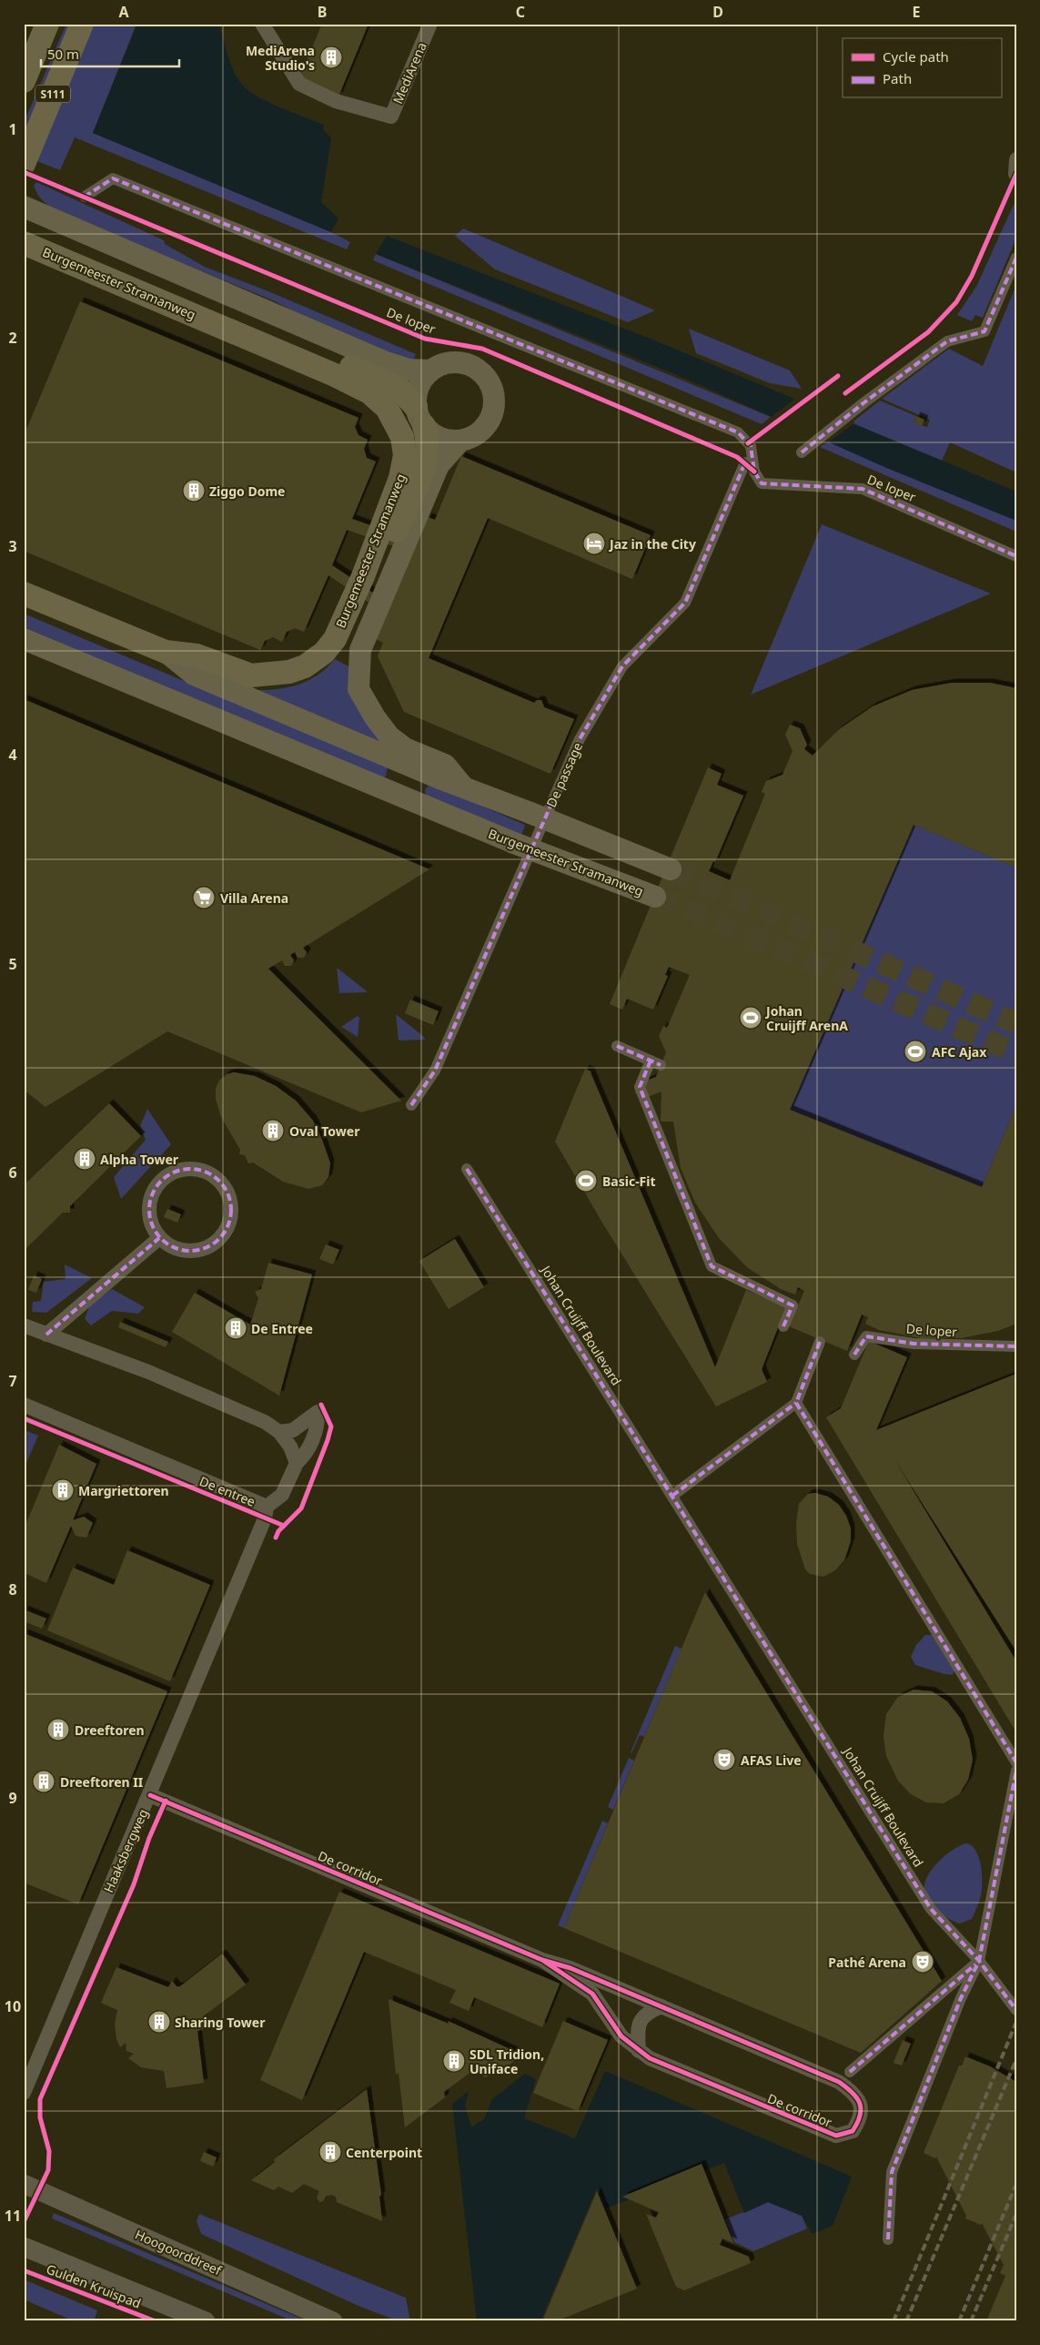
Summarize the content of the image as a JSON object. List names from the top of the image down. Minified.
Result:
{"streets":{"main road":["S111","Burgemeester Stramanweg"],"street":["MediArena","De loper","De passage","Johan Cruijff Boulevard","De entree","Haaksbergweg","De corridor","Hoogoorddreef"],"cycle path":["Gulden Kruispad"]},"crossings":[["De entree","Haaksbergweg"],["Haaksbergweg","De corridor"]],"places":{"building":["MediArena Studio's","Ziggo Dome","Oval Tower","Alpha Tower","De Entree","Margriettoren","Dreeftoren","Dreeftoren II","Sharing Tower","SDL Tridion, Uniface","Centerpoint"],"hotel":["Jaz in the City"],"supermarket":["Villa Arena"],"sports":["Johan Cruijff ArenA","AFC Ajax","Basic-Fit"],"theatre":["AFAS Live","Pathé Arena"]},"legend":["Cycle path","Path"],"scale_bar":"50 m","grid":{"columns":["A","B","C","D","E"],"rows":["1","2","3","4","5","6","7","8","9","10","11"]}}
